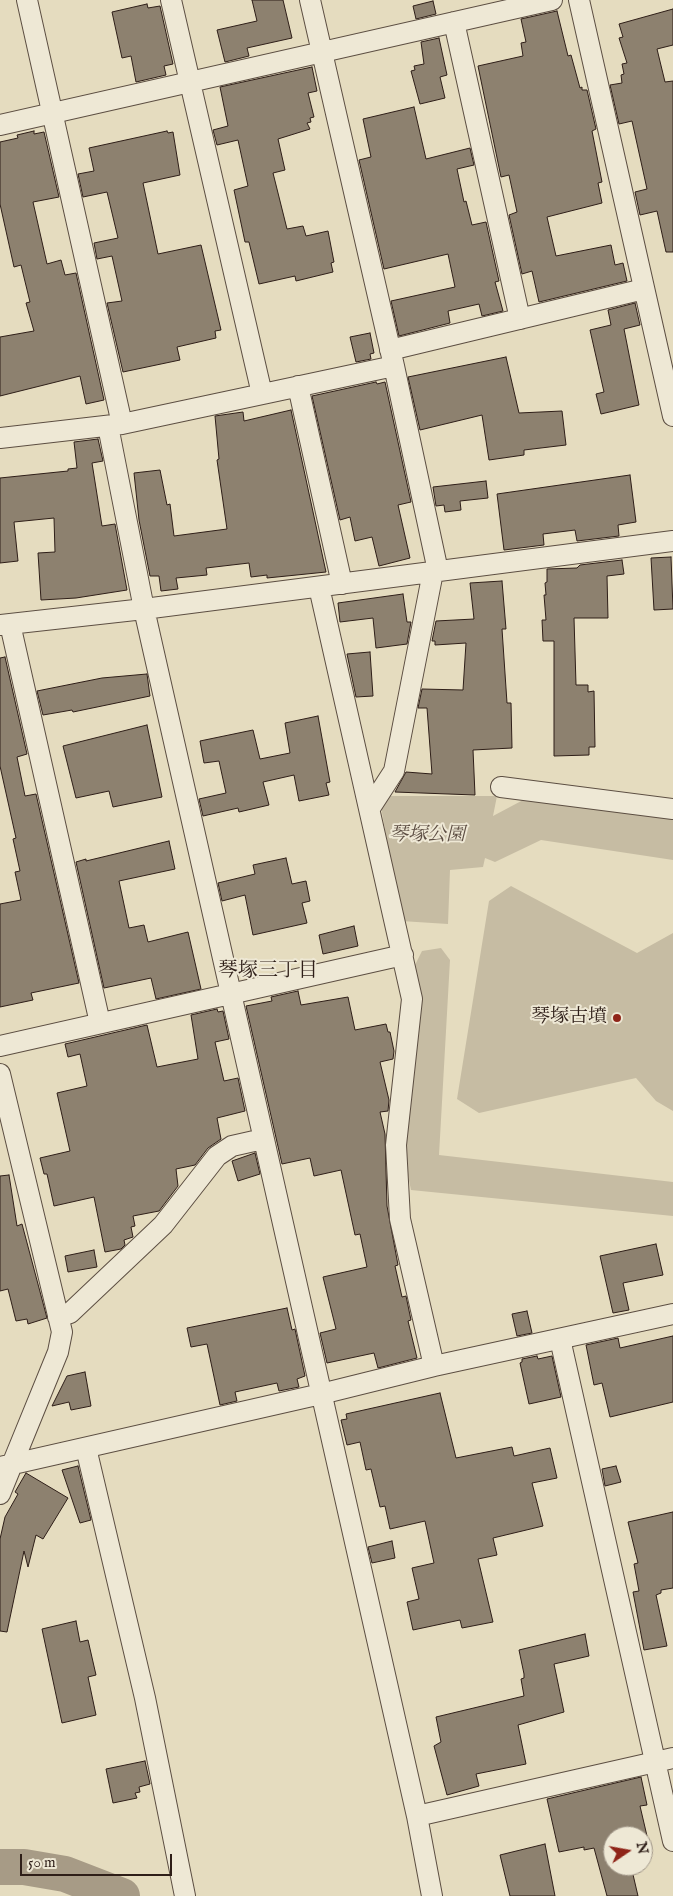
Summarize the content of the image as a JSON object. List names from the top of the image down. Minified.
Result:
{"districts":["琴塚三丁目"],"parks":["琴塚公園"],"places":["琴塚古墳"],"scale_bar":"50 m","north":"right"}
